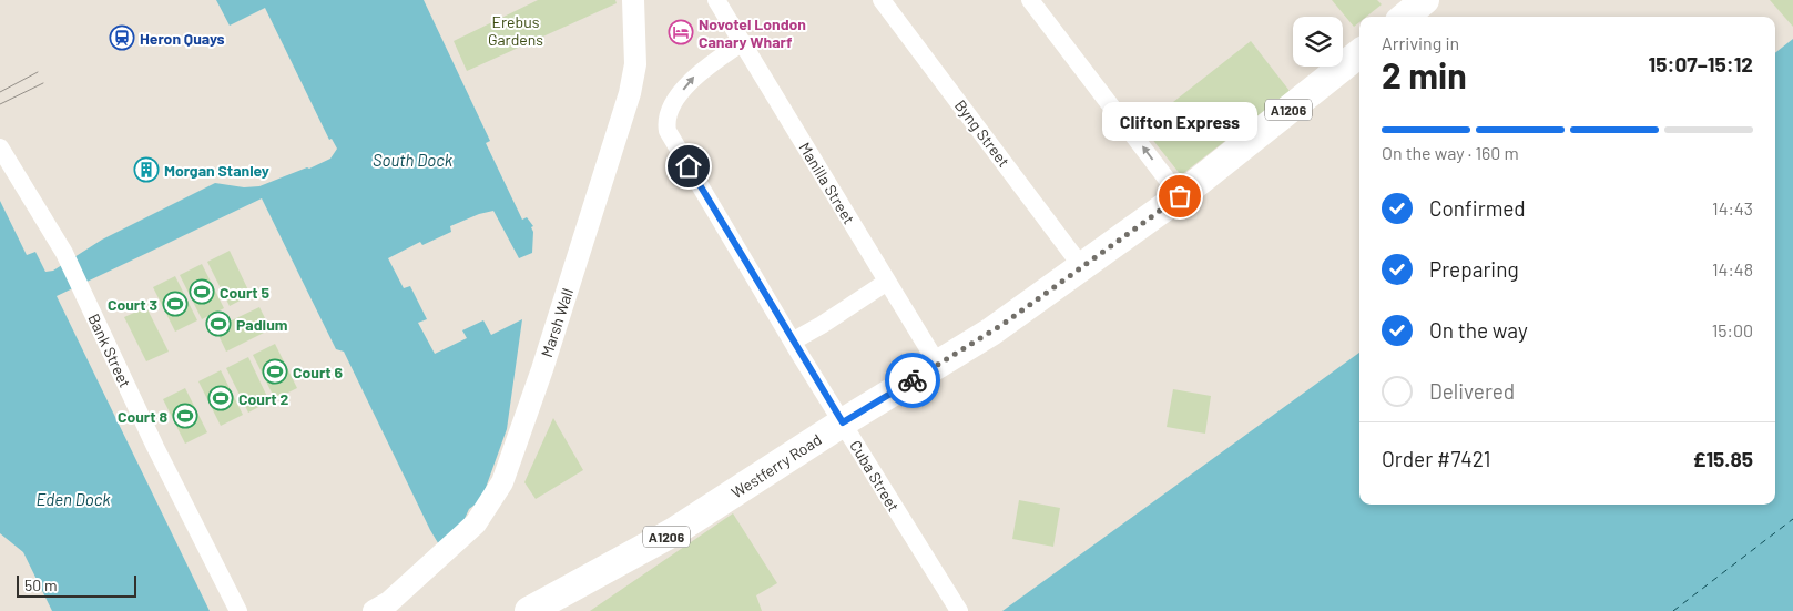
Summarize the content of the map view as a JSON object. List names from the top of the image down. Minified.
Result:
{"streets":{"main road":["A1206","Westferry Road"],"street":["Byng Street","Manilla Street","Marsh Wall","Bank Street","Cuba Street"]},"crossings":[["Byng Street","Westferry Road"],["Manilla Street","Westferry Road"],["Manilla Street","Cuba Street"],["Westferry Road","Cuba Street"]],"one_way":["Cuba Street"],"water":["South Dock","Eden Dock"],"parks":["Erebus Gardens"],"places":{"hotel":["Novotel London Canary Wharf"],"station":["Heron Quays"],"building":["Morgan Stanley"],"other":["Clifton Express"],"sports":["Court 5","Court 3","Padium","Court 6","Court 2","Court 8"]},"scale_bar":"50 m","page":{"heading":["2 min","Arriving in","15:07–15:12"],"panel":["Order #7421","£15.85"],"bubble":"Clifton Express","bar":"On the way · 160 m","list":[["Confirmed","14:43"],["Preparing","14:48"],["On the way","15:00"],"Delivered"],"scale":"50 m"}}
